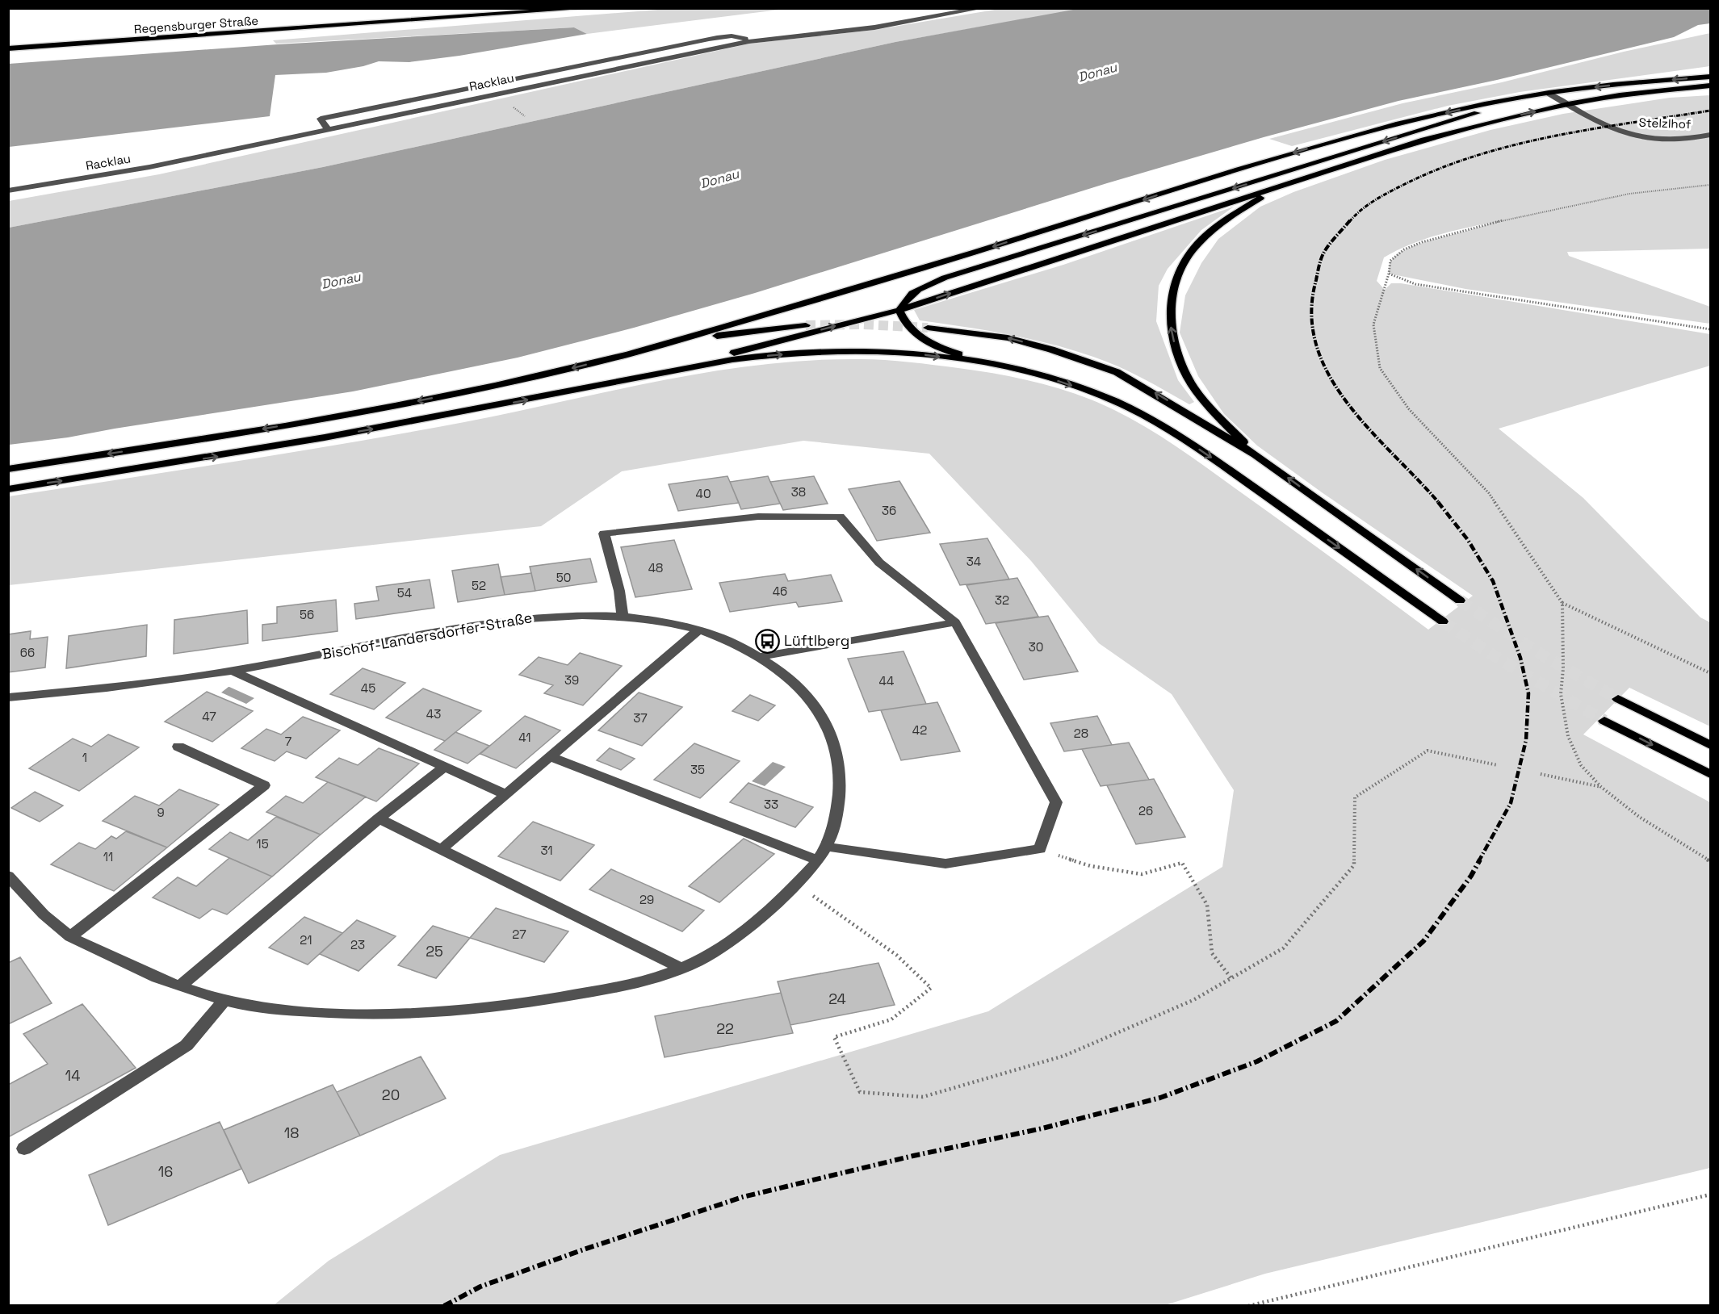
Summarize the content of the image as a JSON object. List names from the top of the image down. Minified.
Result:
{"streets":{"main road":["Regensburger Straße"],"street":["Racklau","Stelzlhof","Bischof-Landersdorfer-Straße"]},"water":["Donau"],"places":{"bus stop":["Lüftlberg"]},"house_numbers":["38","40","36","34","48","50","52","46","54","32","56","30","66","39","44","45","43","47","37","42","28","41","7","1","35","33","26","9","15","31","11","29","27","21","23","25","24","22","14","20","18","16"]}
